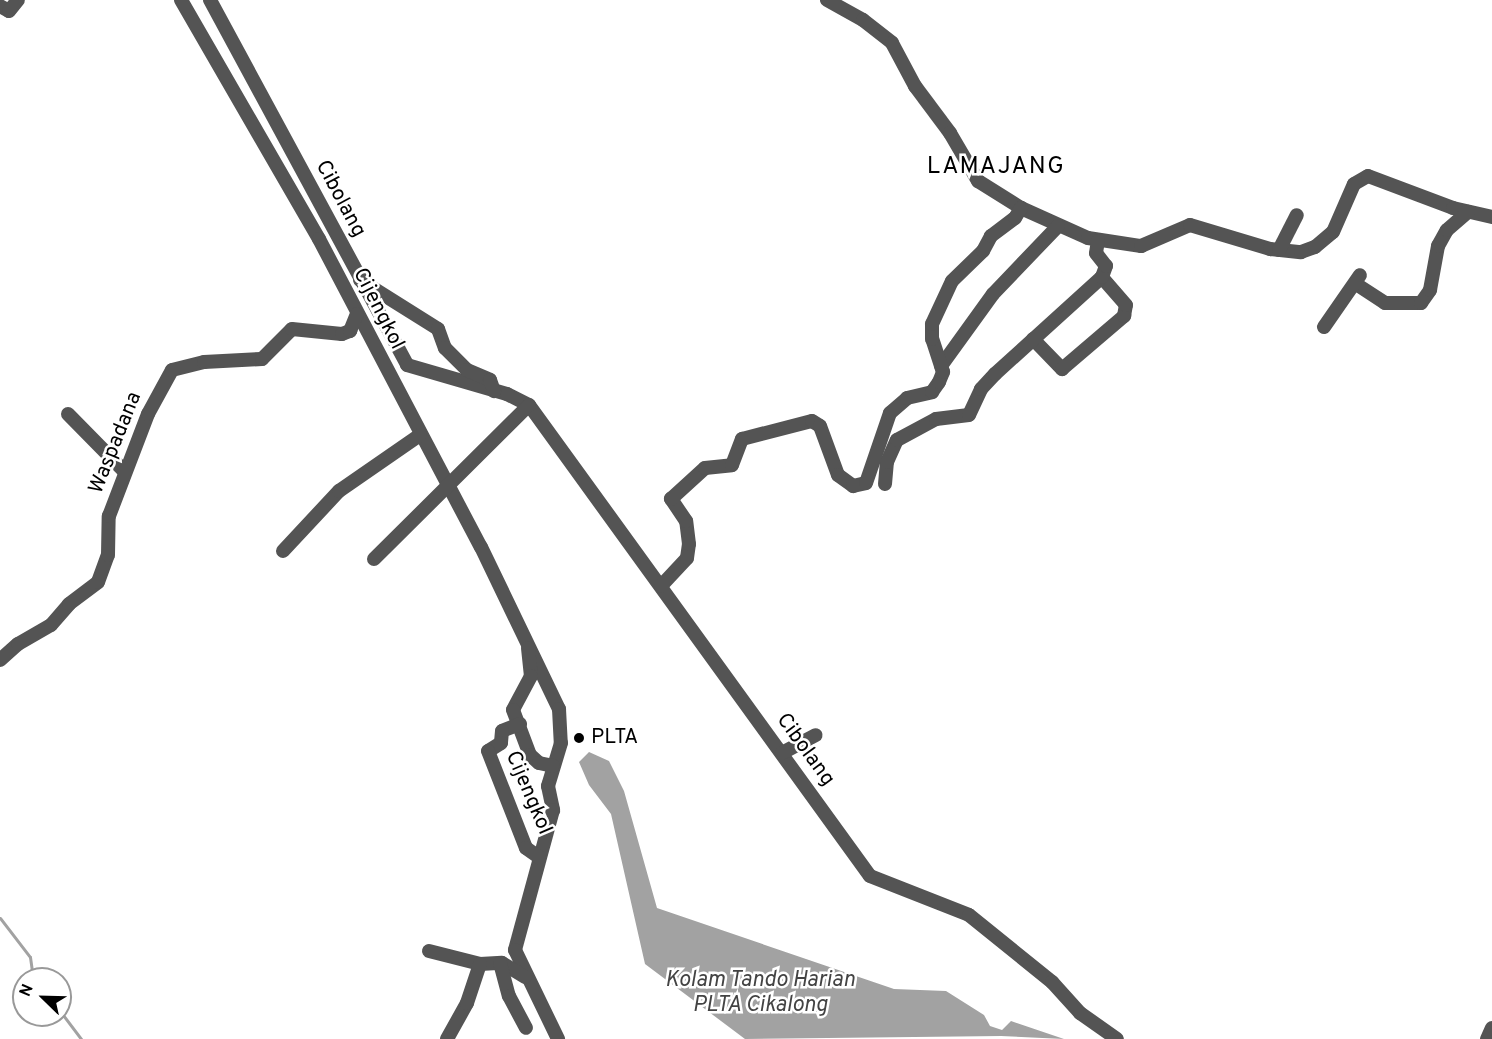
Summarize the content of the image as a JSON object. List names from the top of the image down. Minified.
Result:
{"streets":{"street":["Cibolang","Cijengkol","Waspadana"]},"crossings":[["Cijengkol","Waspadana"]],"districts":["LAMAJANG"],"water":["Kolam Tando Harian PLTA Cikalong"],"places":["PLTA"],"north":"top left"}
